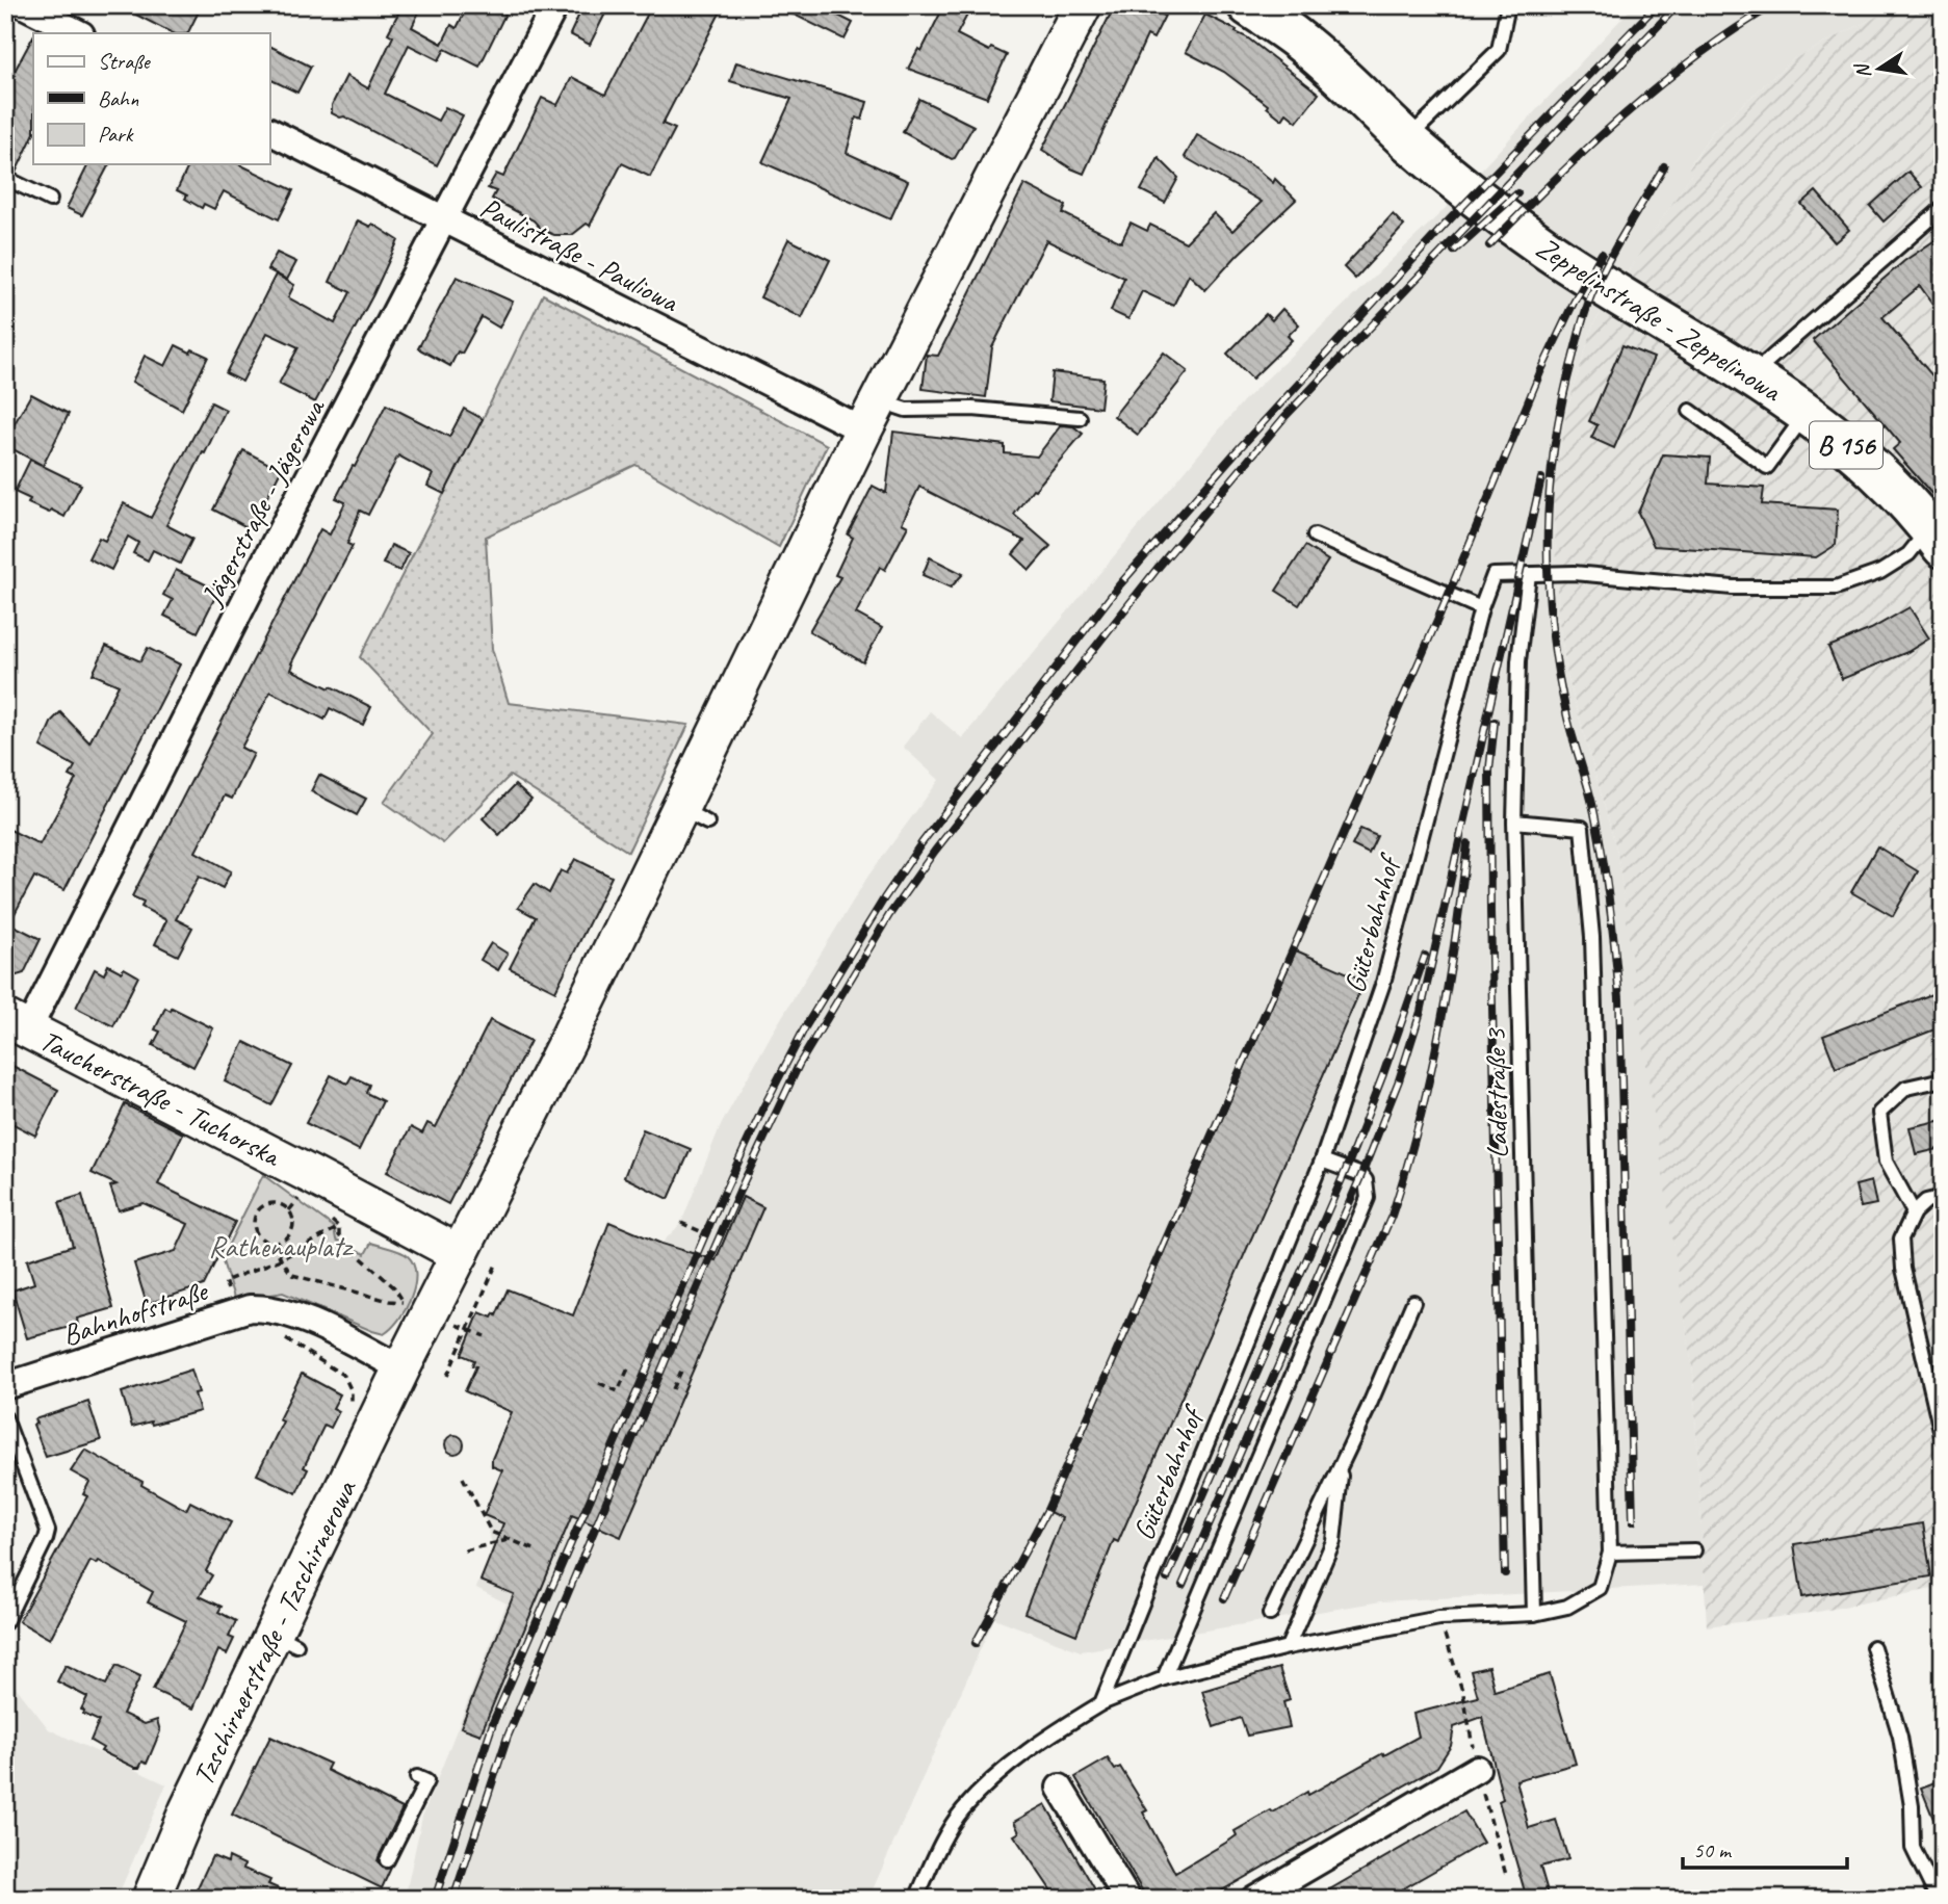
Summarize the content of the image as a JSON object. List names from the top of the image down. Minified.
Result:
{"streets":{"main road":["Zeppelinstraße - Zeppelinowa","B 156"],"street":["Paulistraße - Pauliowa","Jägerstraße - Jägerowa","Taucherstraße - Tuchorska","Bahnhofstraße","Tzschirnerstraße - Tzschirnerowa"],"lane":["Güterbahnhof","Ladestraße 3"]},"crossings":[["Paulistraße - Pauliowa","Jägerstraße - Jägerowa"],["Paulistraße - Pauliowa","Tzschirnerstraße - Tzschirnerowa"],["Zeppelinstraße - Zeppelinowa","Güterbahnhof"],["Jägerstraße - Jägerowa","Taucherstraße - Tuchorska"],["Güterbahnhof","Ladestraße 3"],["Bahnhofstraße","Tzschirnerstraße - Tzschirnerowa"]],"parks":["Rathenauplatz"],"legend":["Straße","Bahn","Park"],"scale_bar":"50 m","north":"left"}
